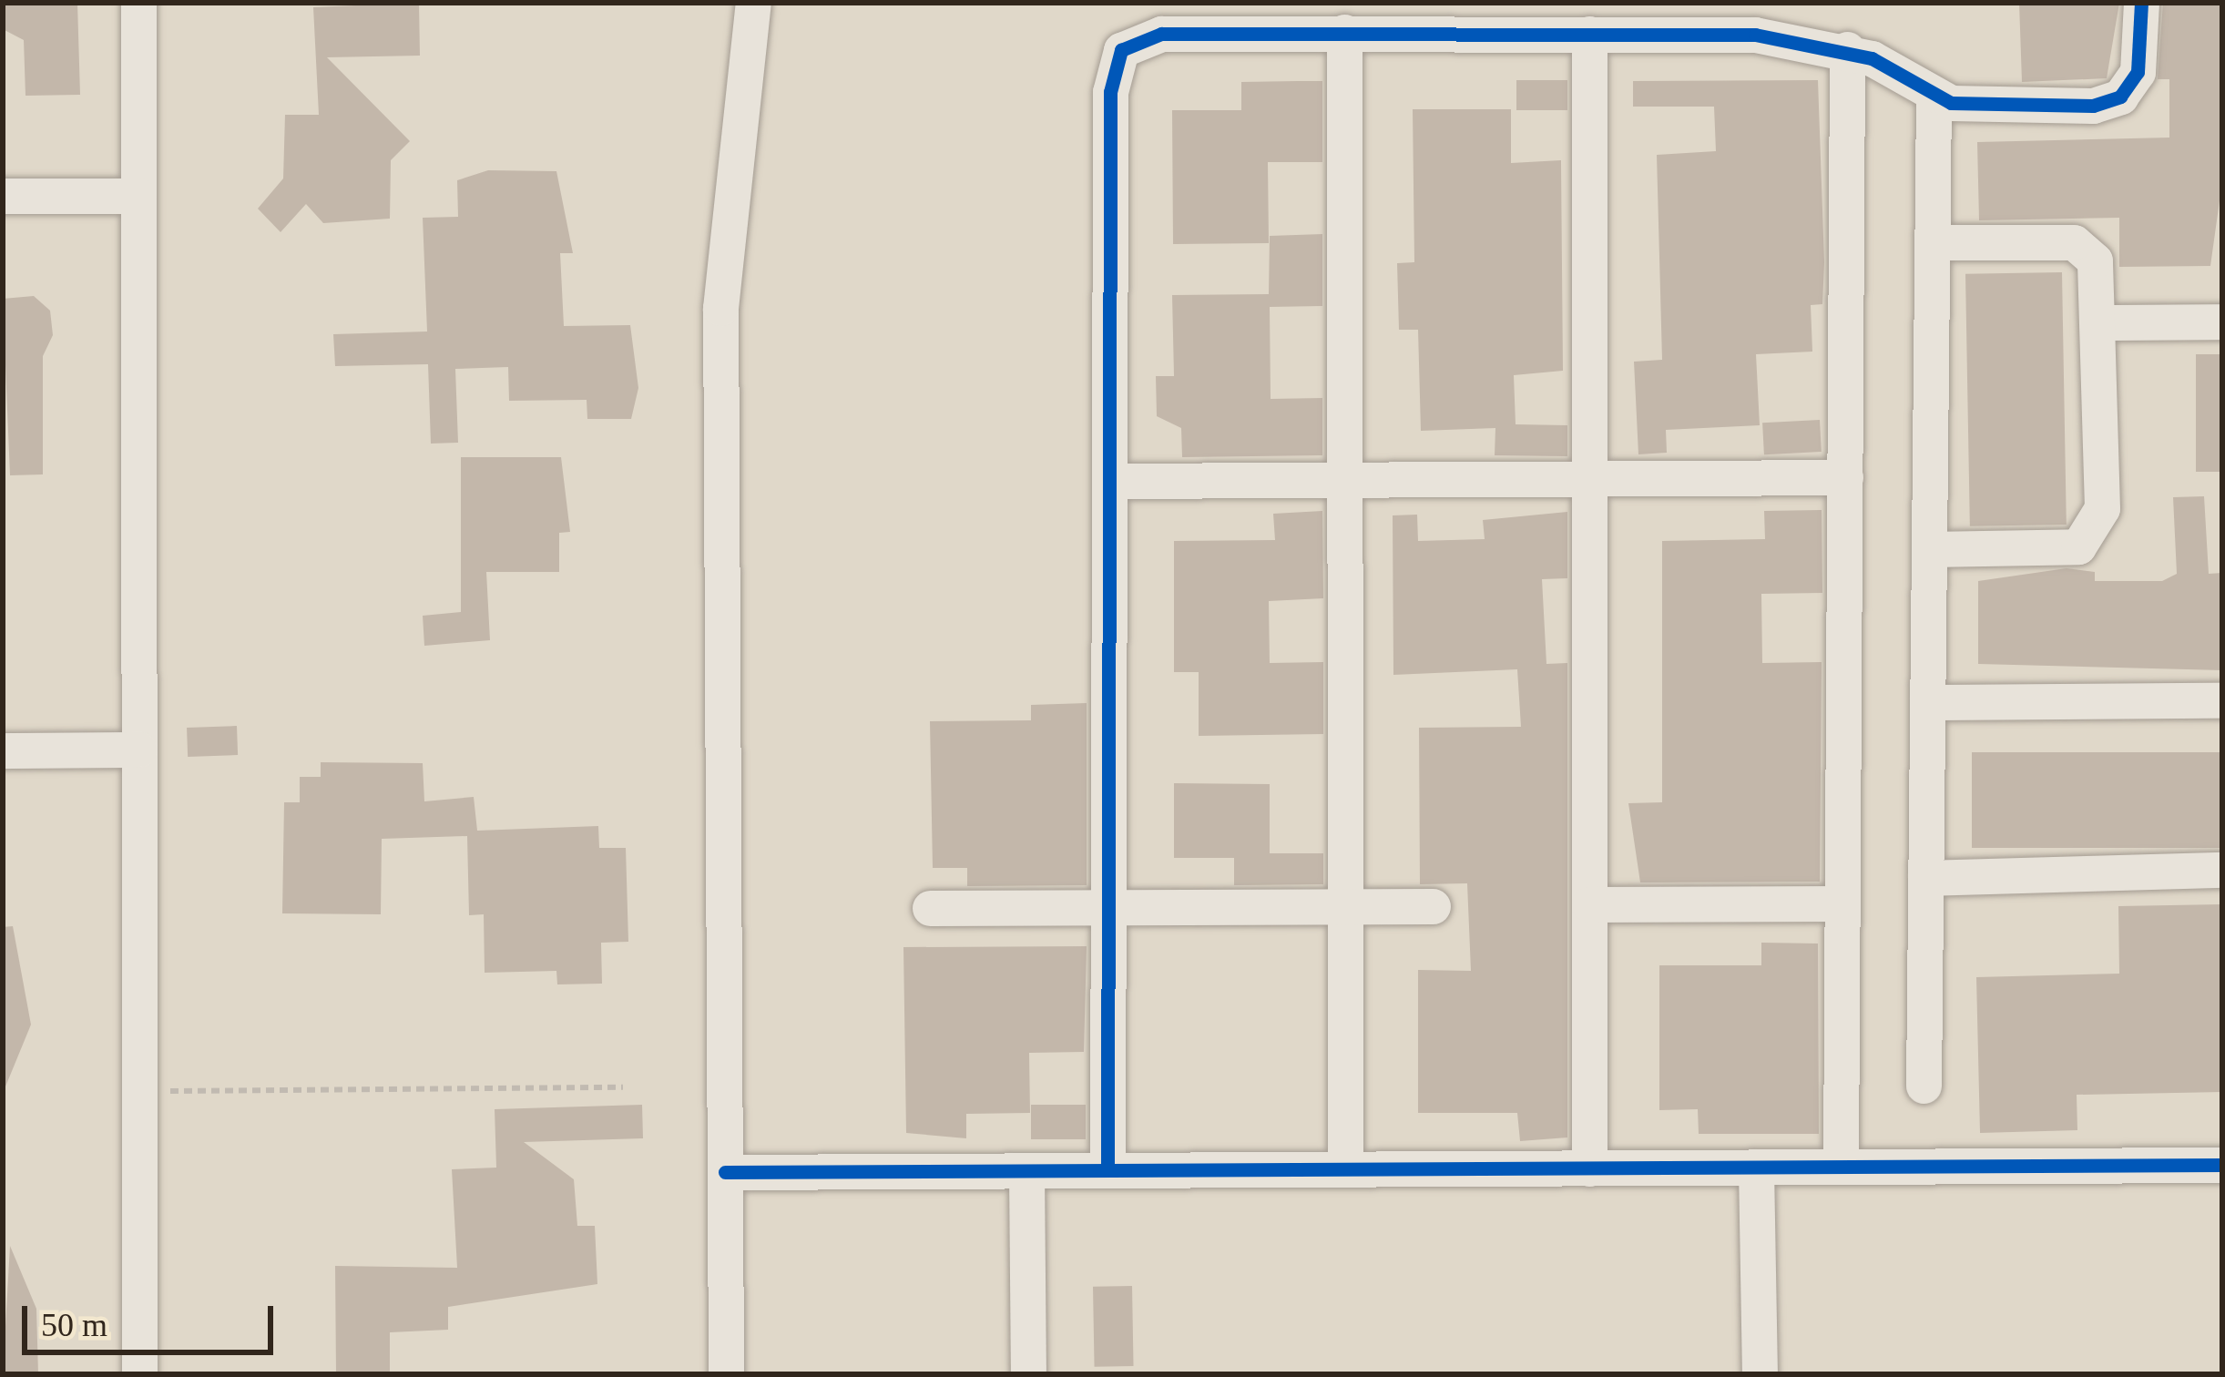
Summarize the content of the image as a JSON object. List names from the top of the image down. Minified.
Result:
{"scale_bar":"50 m"}
